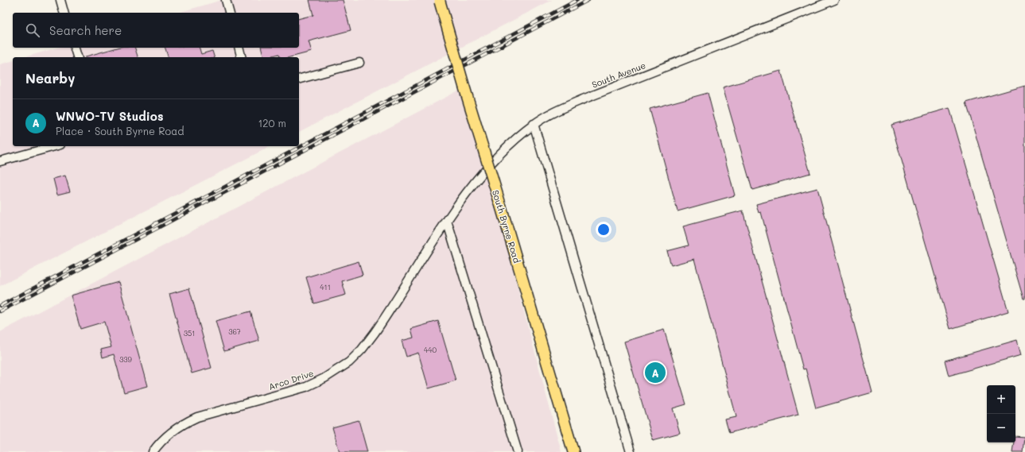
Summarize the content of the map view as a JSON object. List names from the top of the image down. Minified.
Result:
{"streets":{"main road":["South Byrne Road"],"street":["South Avenue","Arco Drive"]},"crossings":[["South Avenue","Arco Drive"]],"house_numbers":["411","367","351","440","339"],"page":{"search":"Search here","heading":"Nearby","list":[{"mark":"A","name":"WNWO-TV Studios","note":"Place · South Byrne Road","value":"120 m"}],"pins":"A","map_buttons":["+","−"]}}
